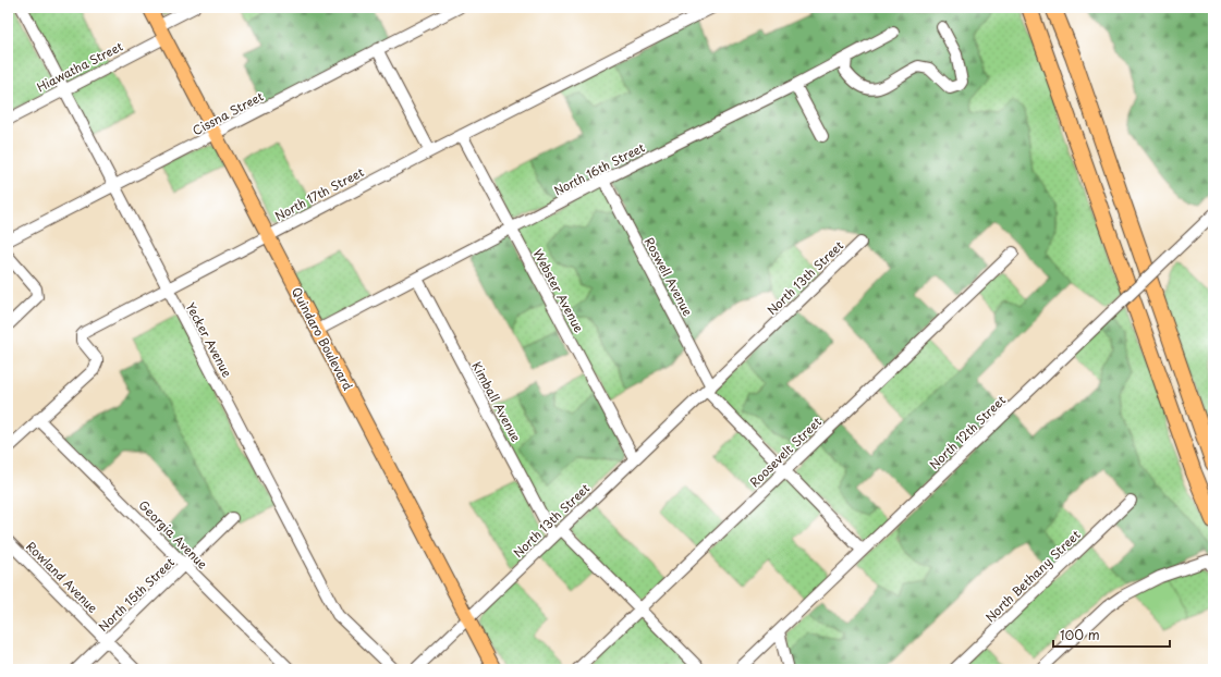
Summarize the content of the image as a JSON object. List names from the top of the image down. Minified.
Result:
{"streets":{"main road":["Quindaro Boulevard"],"street":["Hiawatha Street","Cissna Street","North 16th Street","North 17th Street","Roswell Avenue","North 13th Street","Webster Avenue","Yecker Avenue","Kimball Avenue","North 12th Street","Roosevelt Street","Georgia Avenue","North Bethany Street","Rowland Avenue","North 15th Street"]},"crossings":[["Hiawatha Street","Quindaro Boulevard"],["Hiawatha Street","Yecker Avenue"],["Cissna Street","Quindaro Boulevard"],["Cissna Street","Yecker Avenue"],["North 16th Street","Roswell Avenue"],["North 16th Street","Webster Avenue"],["North 16th Street","Quindaro Boulevard"],["North 16th Street","Kimball Avenue"],["North 17th Street","Webster Avenue"],["North 17th Street","Quindaro Boulevard"],["North 17th Street","Yecker Avenue"],["North 17th Street","Georgia Avenue"],["Roswell Avenue","North 13th Street"],["Roswell Avenue","North 12th Street"],["Roswell Avenue","Roosevelt Street"],["North 13th Street","Webster Avenue"],["North 13th Street","Quindaro Boulevard"],["North 13th Street","Kimball Avenue"],["Kimball Avenue","Roosevelt Street"],["Georgia Avenue","North 15th Street"],["Rowland Avenue","North 15th Street"]],"scale_bar":"100 m"}
